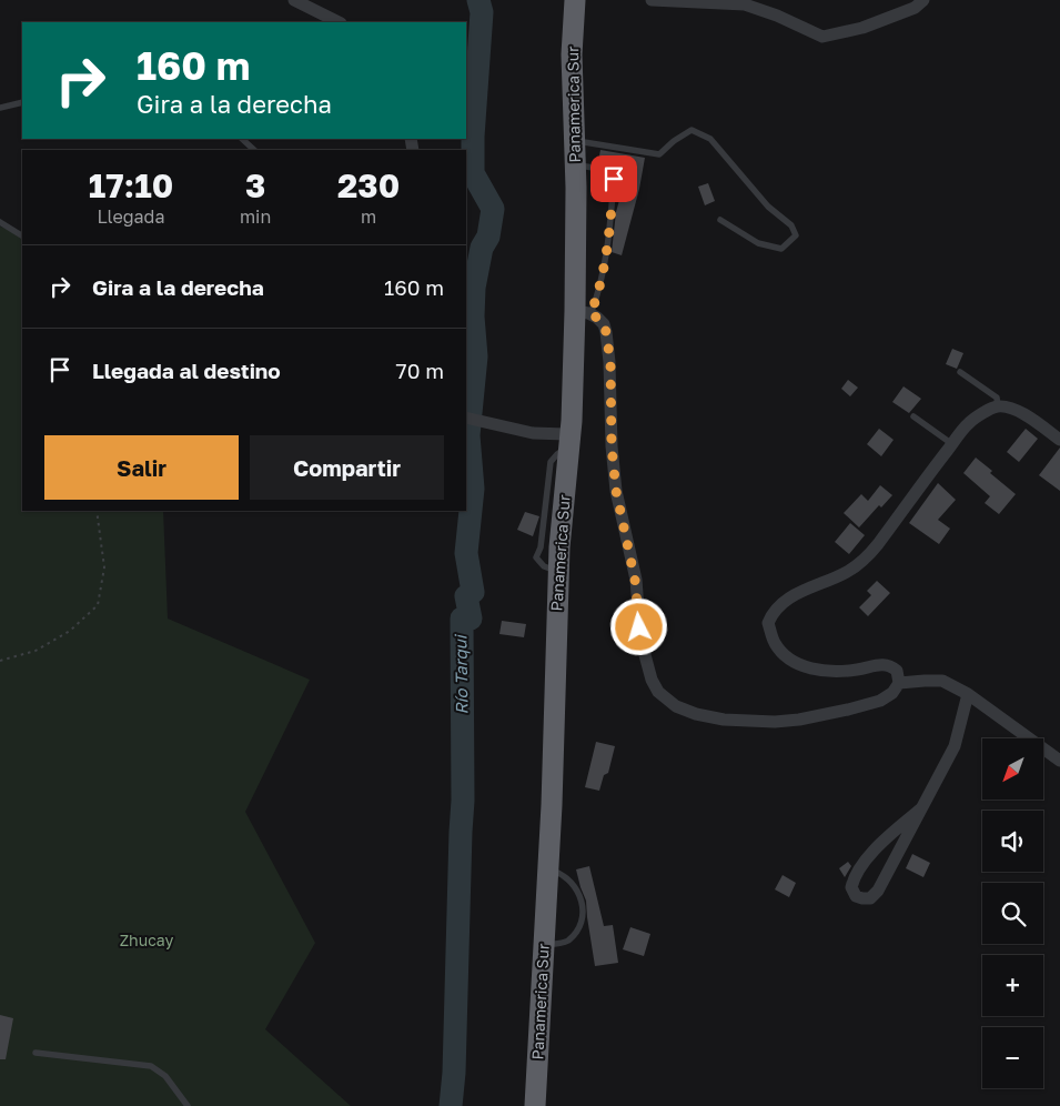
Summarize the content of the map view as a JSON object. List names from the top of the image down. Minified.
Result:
{"streets":{"highway":["Panamerica Sur"]},"water":["Río Tarqui"],"parks":["Zhucay"],"north":"bottom left","page":{"turn":["160 m","Gira a la derecha"],"eta":["17:10","Llegada","3","min","230","m"],"list":[{"name":"Gira a la derecha","value":"160 m"},{"name":"Llegada al destino","value":"70 m"}],"buttons":["Salir","Compartir"],"map_buttons":["+","−"]}}
